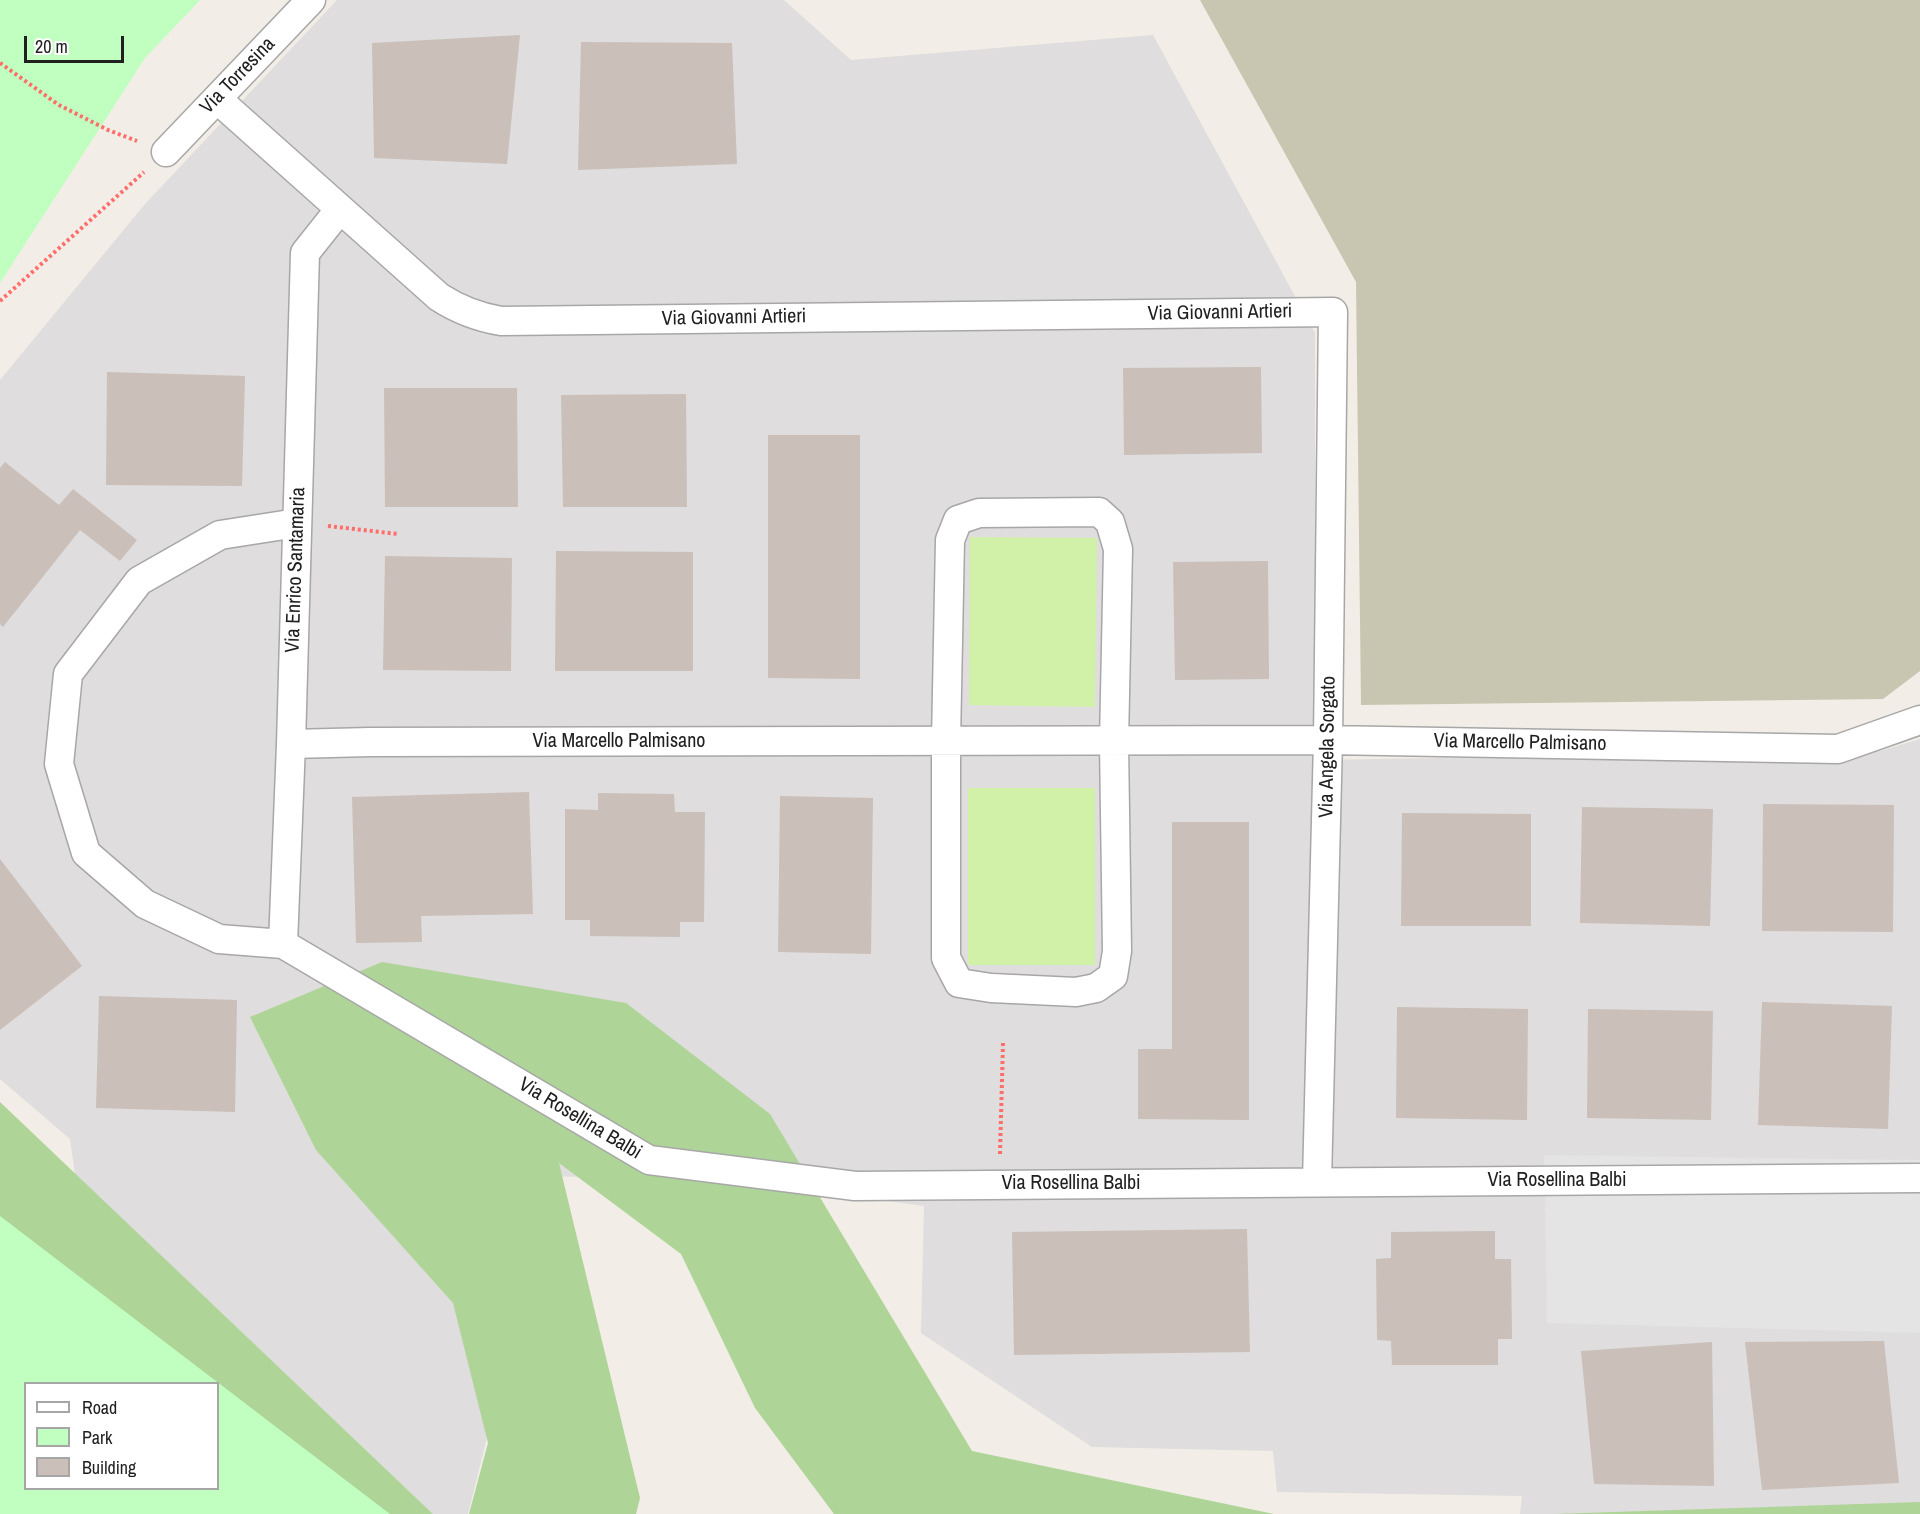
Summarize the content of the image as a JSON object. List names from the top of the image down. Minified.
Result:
{"streets":{"street":["Via Torresina","Via Giovanni Artieri","Via Enrico Santamaria","Via Marcello Palmisano","Via Angela Sorgato","Via Rosellina Balbi"]},"crossings":[["Via Torresina","Via Giovanni Artieri"],["Via Giovanni Artieri","Via Enrico Santamaria"],["Via Giovanni Artieri","Via Angela Sorgato"],["Via Enrico Santamaria","Via Marcello Palmisano"],["Via Enrico Santamaria","Via Rosellina Balbi"],["Via Marcello Palmisano","Via Angela Sorgato"],["Via Angela Sorgato","Via Rosellina Balbi"]],"legend":["Road","Park","Building"],"scale_bar":"20 m"}
